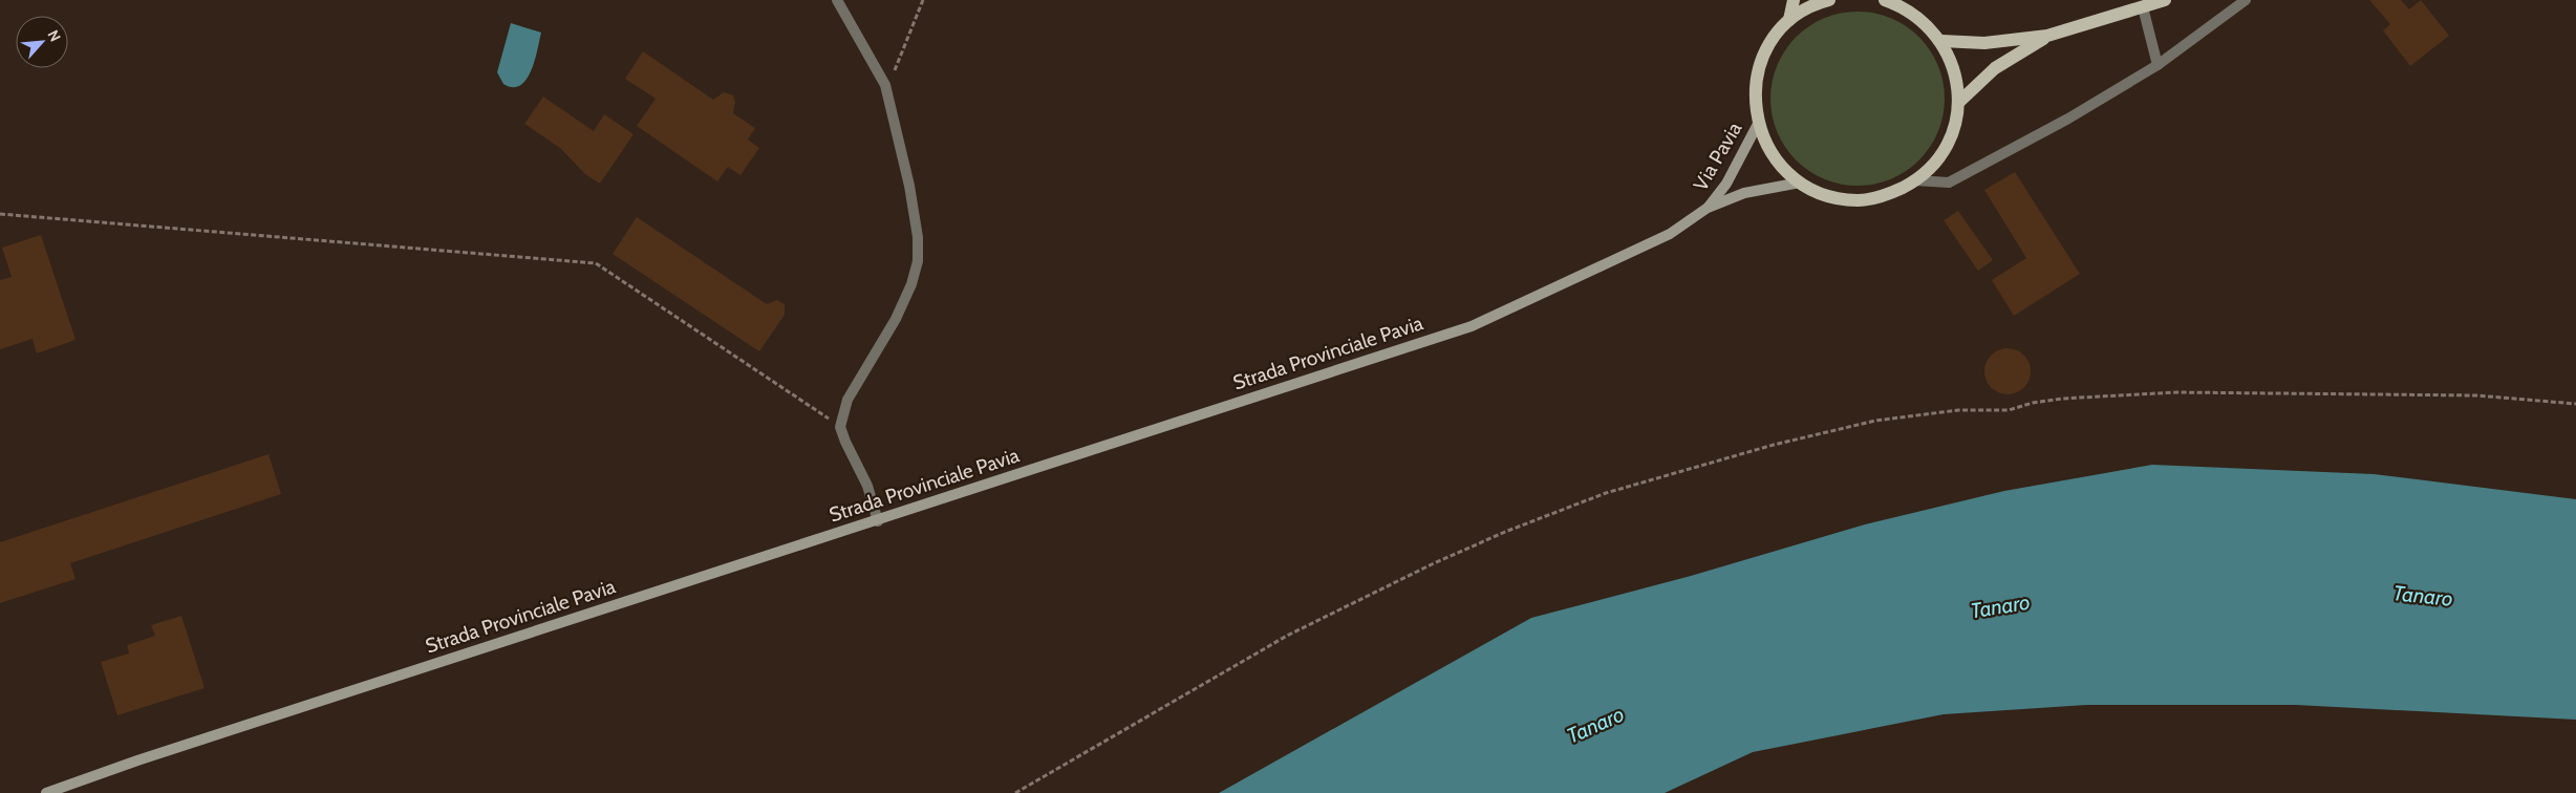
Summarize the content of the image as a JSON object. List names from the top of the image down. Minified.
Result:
{"streets":{"main road":["Via Pavia","Strada Provinciale Pavia"]},"crossings":[["Via Pavia","Strada Provinciale Pavia"]],"water":["Tanaro"],"north":"top right"}
